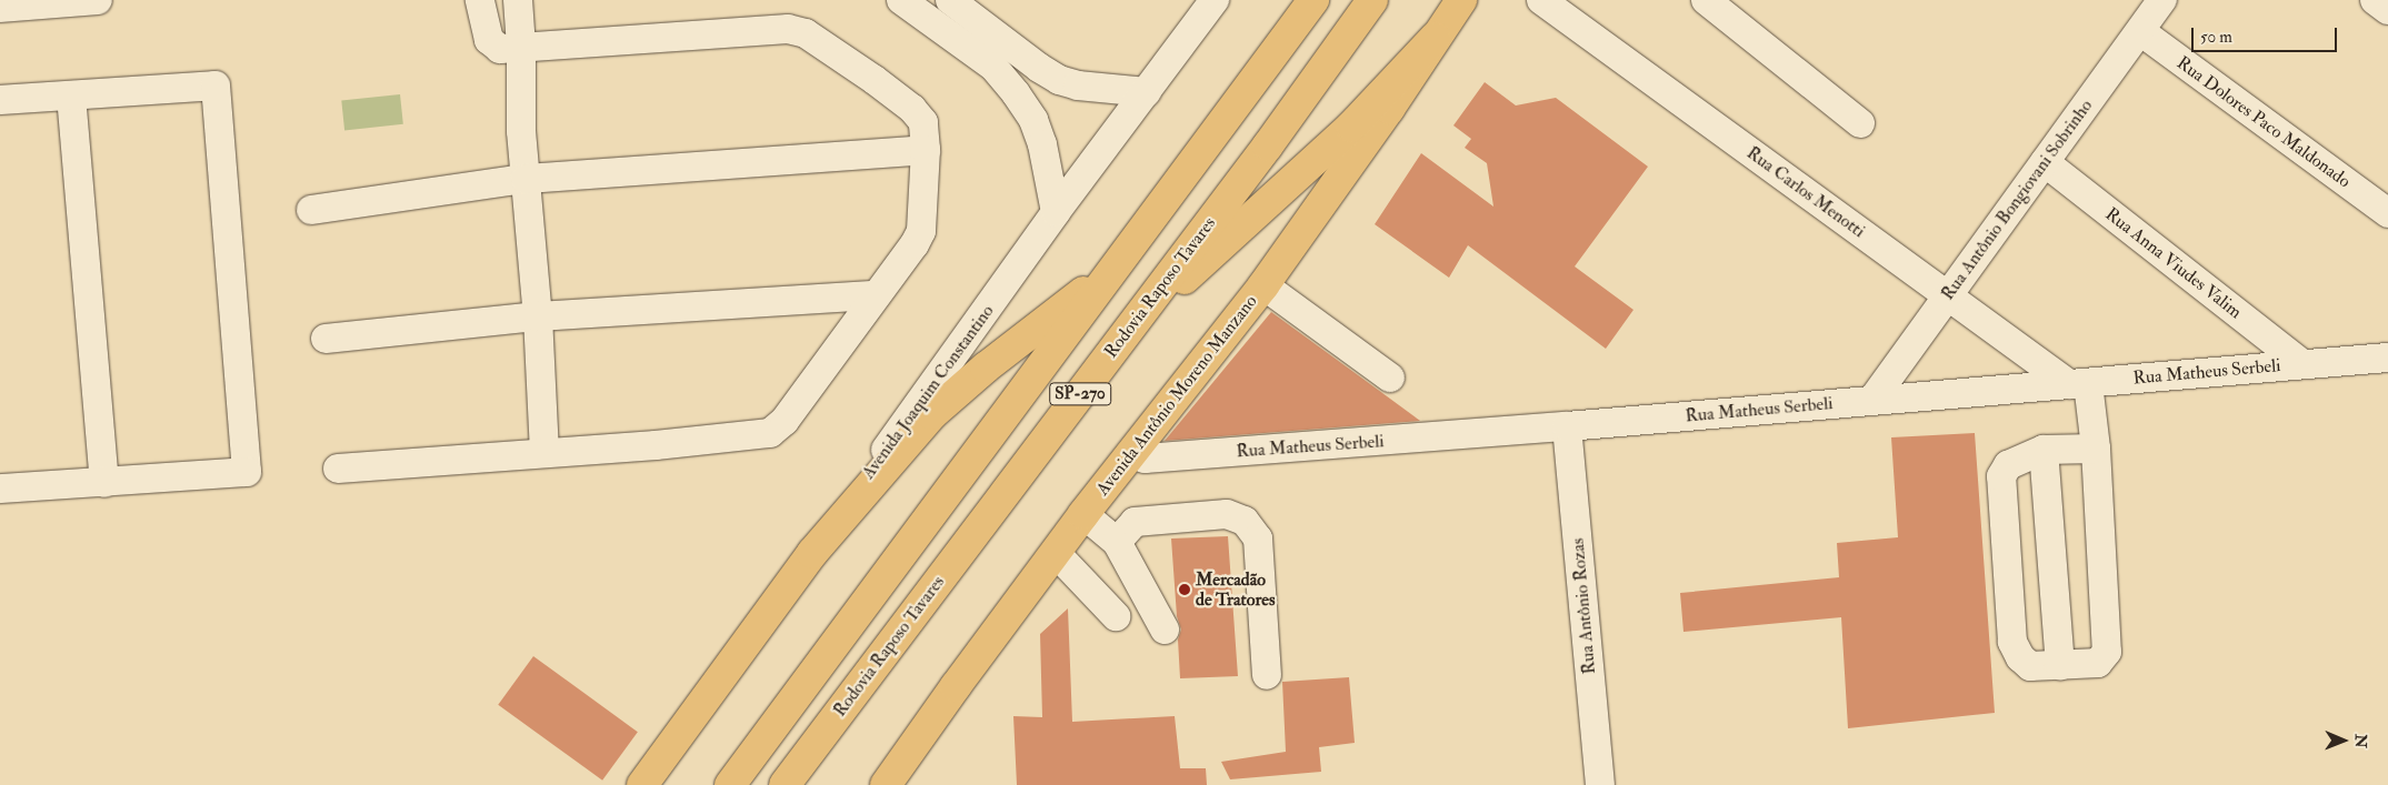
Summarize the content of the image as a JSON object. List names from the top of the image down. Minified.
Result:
{"streets":{"main road":["Rodovia Raposo Tavares","Avenida Joaquim Constantino","SP-270","Avenida Antônio Moreno Manzano"],"street":["Rua Dolores Paco Maldonado","Rua Carlos Menotti","Rua Antônio Bongiovani Sobrinho","Rua Anna Viudes Valim","Rua Matheus Serbeli","Rua Antônio Rozas"]},"crossings":[["Rua Dolores Paco Maldonado","Rua Antônio Bongiovani Sobrinho"],["Rua Carlos Menotti","Rua Antônio Bongiovani Sobrinho"],["Rua Carlos Menotti","Rua Matheus Serbeli"],["Rua Antônio Bongiovani Sobrinho","Rua Anna Viudes Valim"],["Rua Antônio Bongiovani Sobrinho","Rua Matheus Serbeli"],["Rua Anna Viudes Valim","Rua Matheus Serbeli"],["Rua Matheus Serbeli","Avenida Antônio Moreno Manzano"],["Rua Matheus Serbeli","Rua Antônio Rozas"]],"places":["Mercadão de Tratores"],"scale_bar":"50 m","north":"right"}
